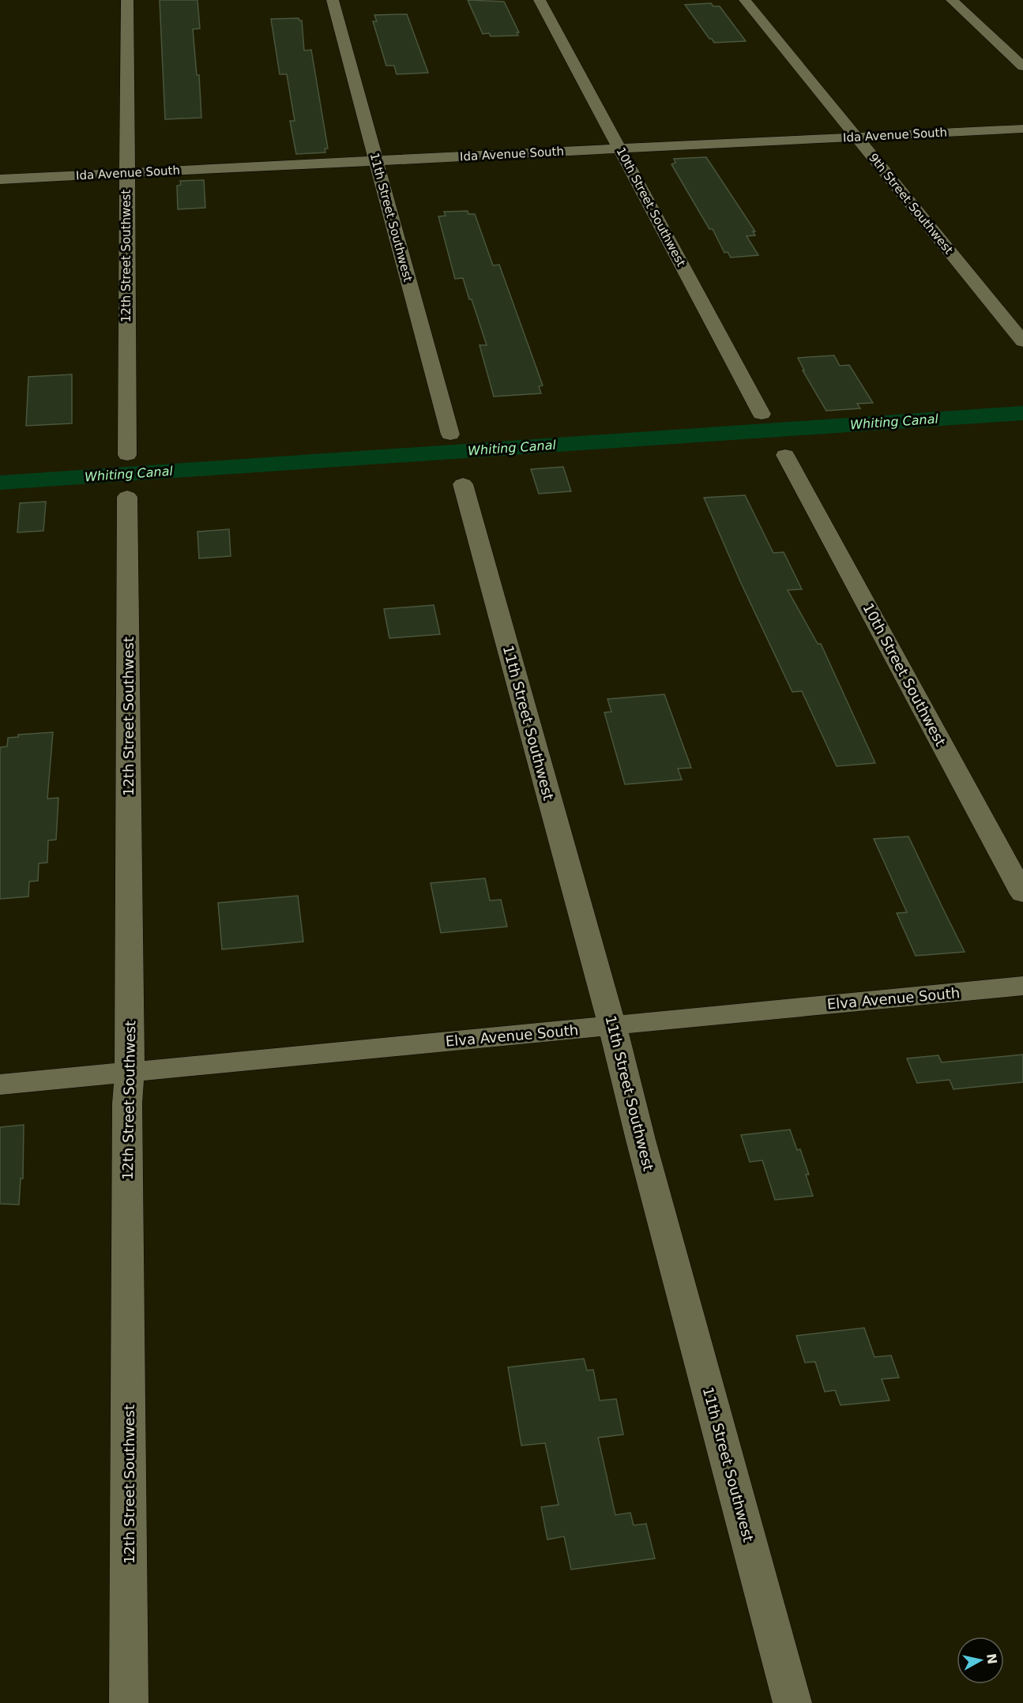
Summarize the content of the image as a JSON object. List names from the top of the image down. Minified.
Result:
{"streets":{"street":["Ida Avenue South","9th Street Southwest","10th Street Southwest","11th Street Southwest","12th Street Southwest","Elva Avenue South"]},"crossings":[["Ida Avenue South","9th Street Southwest"],["Ida Avenue South","10th Street Southwest"],["Ida Avenue South","11th Street Southwest"],["Ida Avenue South","12th Street Southwest"],["11th Street Southwest","Elva Avenue South"],["12th Street Southwest","Elva Avenue South"]],"water":["Whiting Canal"],"north":"right"}
